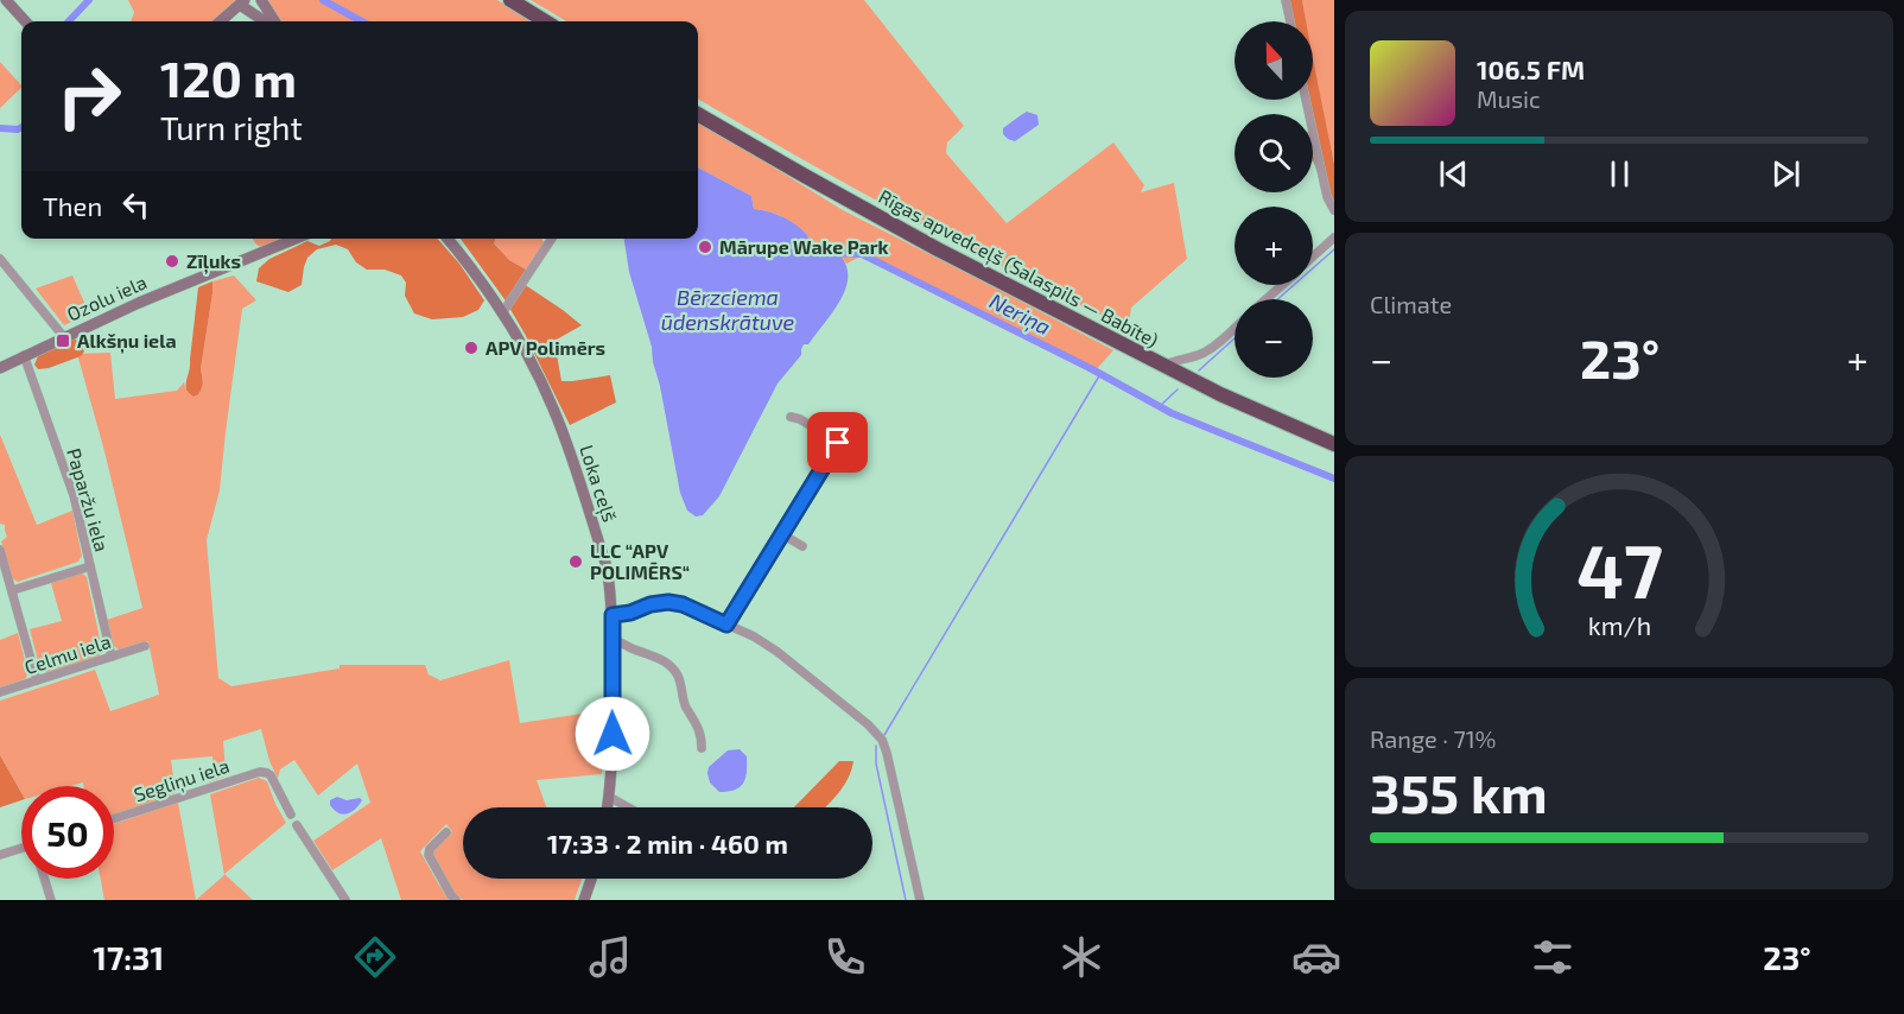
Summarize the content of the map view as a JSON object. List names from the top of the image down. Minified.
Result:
{"streets":{"highway":["Rīgas apvedceļš (Salaspils — Babīte)"],"main road":["Ozolu iela","Loka ceļš"],"street":["Paparžu iela","Celmu iela","Segliņu iela"]},"crossings":[["Ozolu iela","Paparžu iela"],["Paparžu iela","Celmu iela"]],"water":["Bērzciema ūdenskrātuve","Neriņa"],"places":{"other":["Mārupe Wake Park","Zīļuks","APV Polimērs","LLC “APV POLIMĒRS“"],"transit":["Alkšņu iela"]},"north":"top","page":{"map_buttons":["+","−"],"turn":["120 m","Turn right"],"song":["106.5 FM","Music"],"then":"Then","tile":["Climate",["Range · 71%","355 km"]],"heat":["−","23°","+"],"limit":"50","trip":"17:33 · 2 min · 460 m","tabs":["17:31","23°"],"gauge":["47","km/h"]}}
